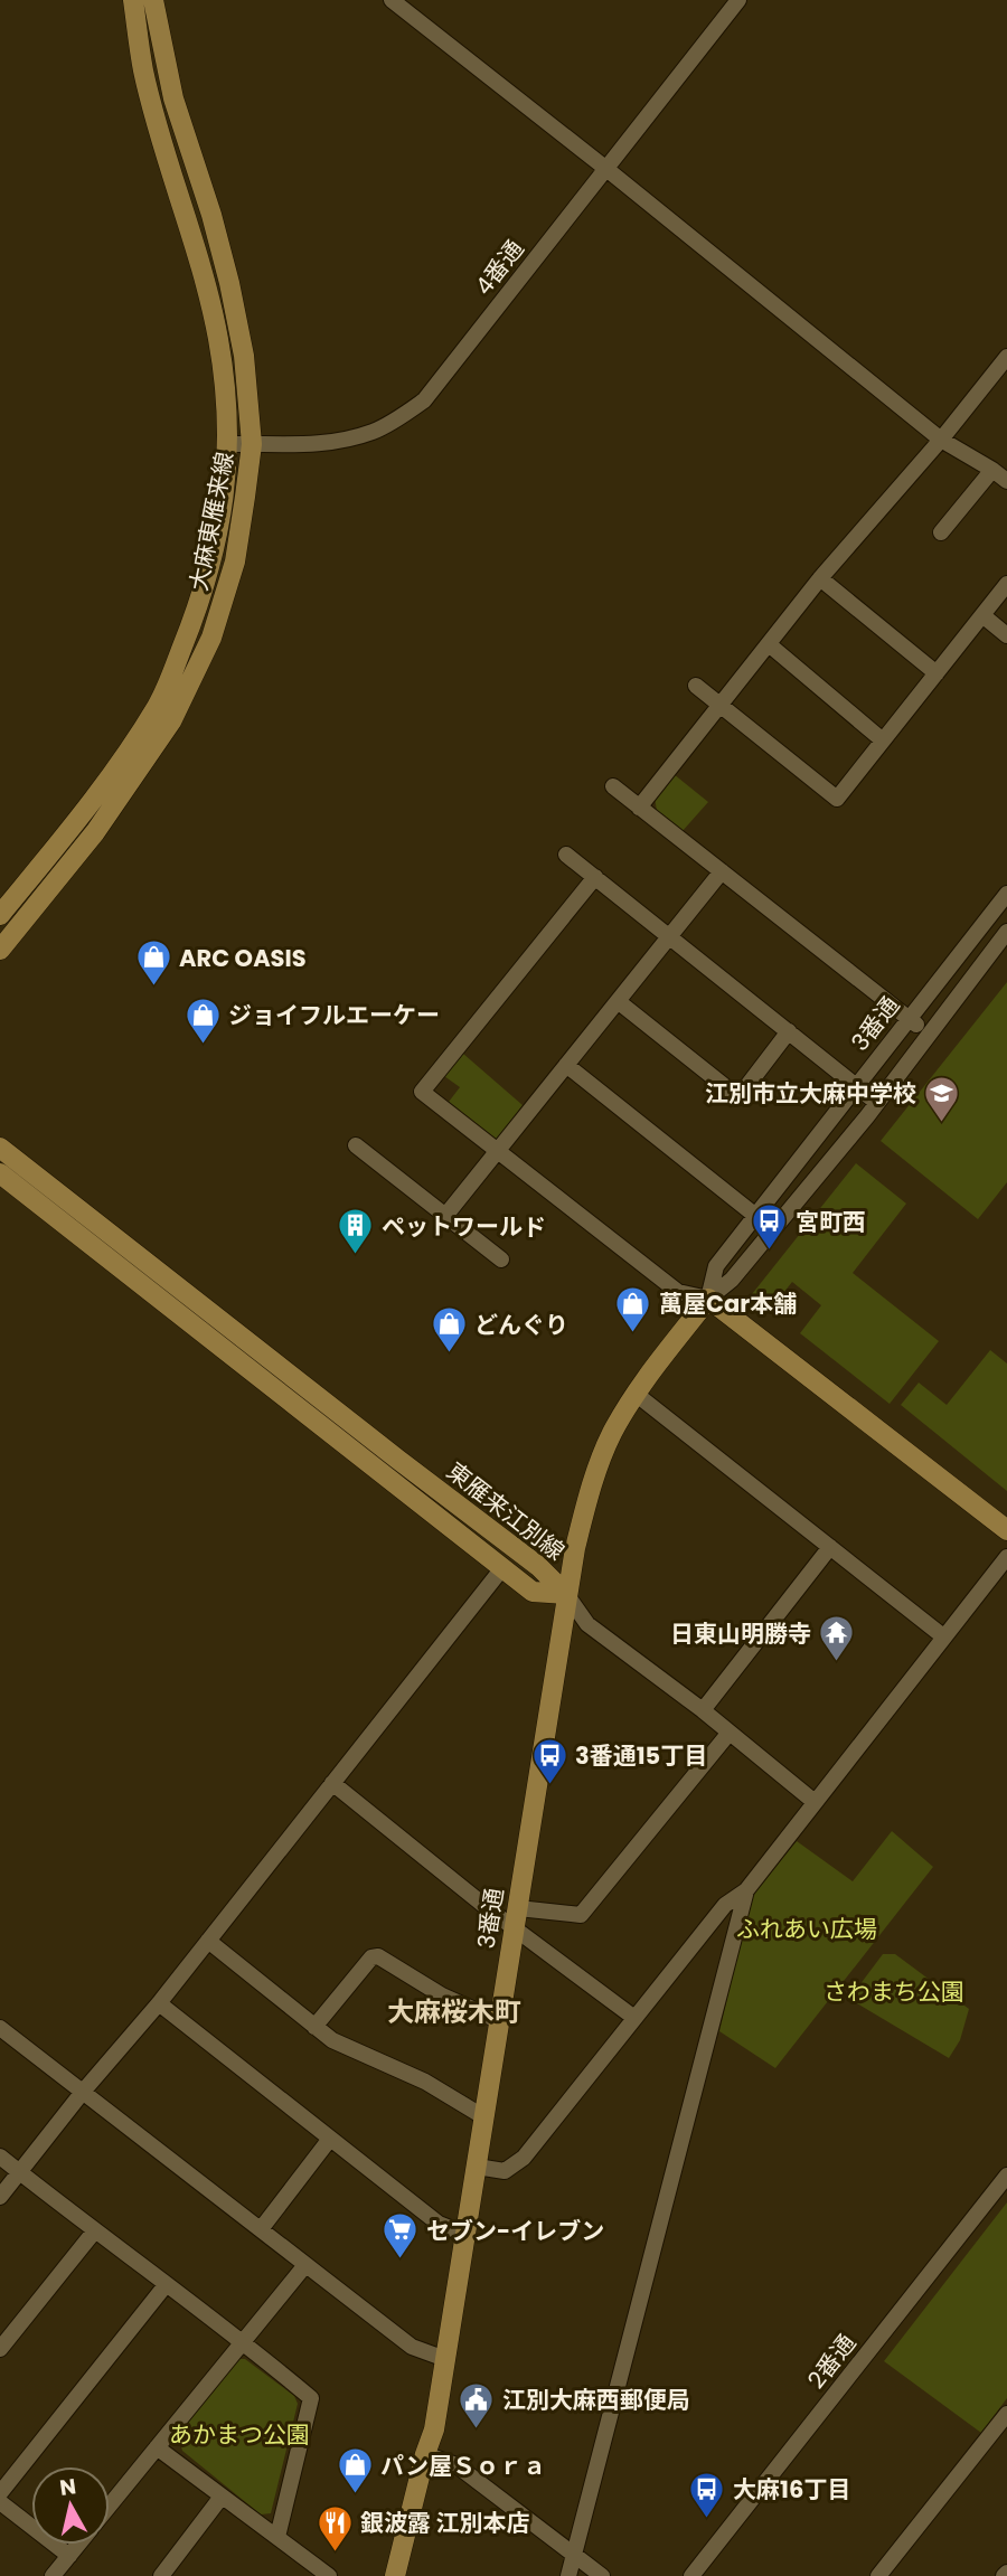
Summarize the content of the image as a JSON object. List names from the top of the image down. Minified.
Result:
{"streets":{"main road":["大麻東雁来線","3番通","東雁来江別線"],"street":["4番通","2番通"]},"crossings":[["4番通","大麻東雁来線"],["3番通","東雁来江別線"]],"districts":["大麻桜木町"],"parks":["ふれあい広場","さわまち公園","あかまつ公園"],"places":{"shop":["ARC OASIS","ジョイフルエーケー","萬屋Car本舗","どんぐり","パン屋Ｓｏｒａ"],"school or university":["江別市立大麻中学校"],"bus stop":["宮町西","3番通15丁目","大麻16丁目"],"building":["ペットワールド"],"temple":["日東山明勝寺"],"supermarket":["セブン-イレブン"],"public building":["江別大麻西郵便局"],"restaurant":["銀波露 江別本店"]},"north":"top"}
